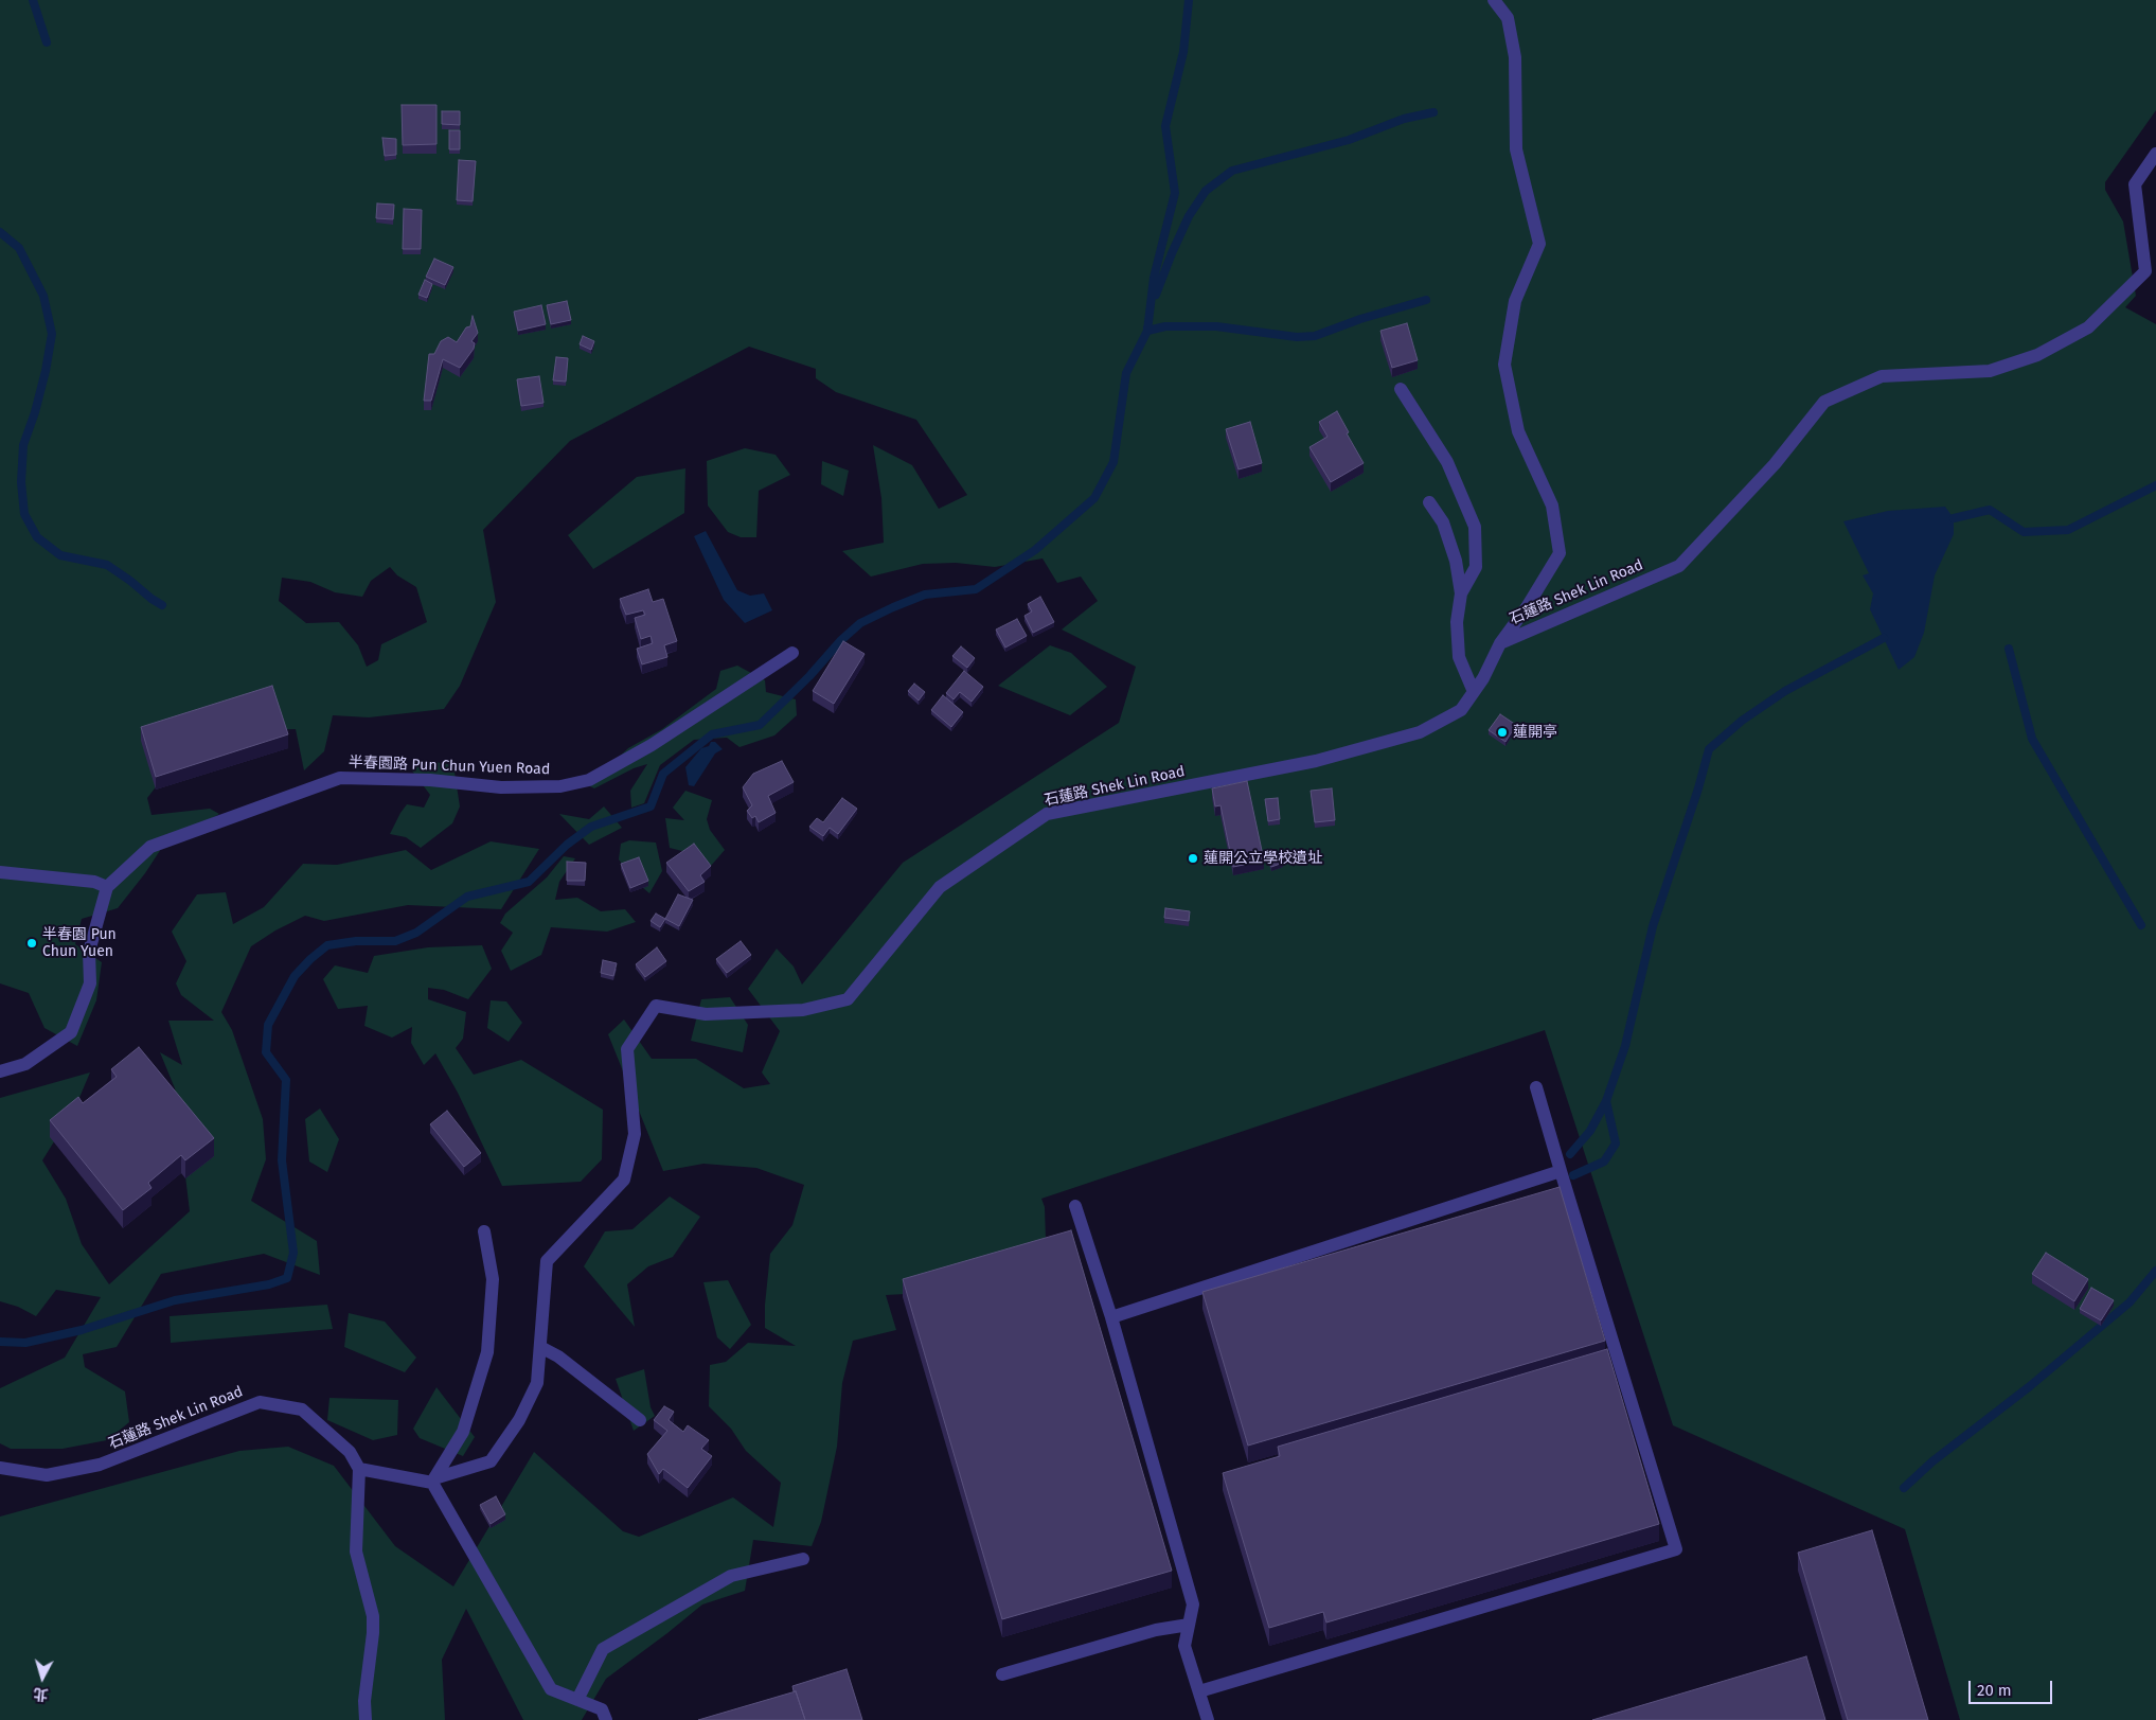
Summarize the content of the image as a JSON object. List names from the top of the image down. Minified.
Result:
{"streets":{"street":["石蓮路 Shek Lin Road","半春園路 Pun Chun Yuen Road"]},"places":["蓮開亭","蓮開公立學校遺址","半春園 Pun Chun Yuen"],"scale_bar":"20 m","north":"bottom"}
